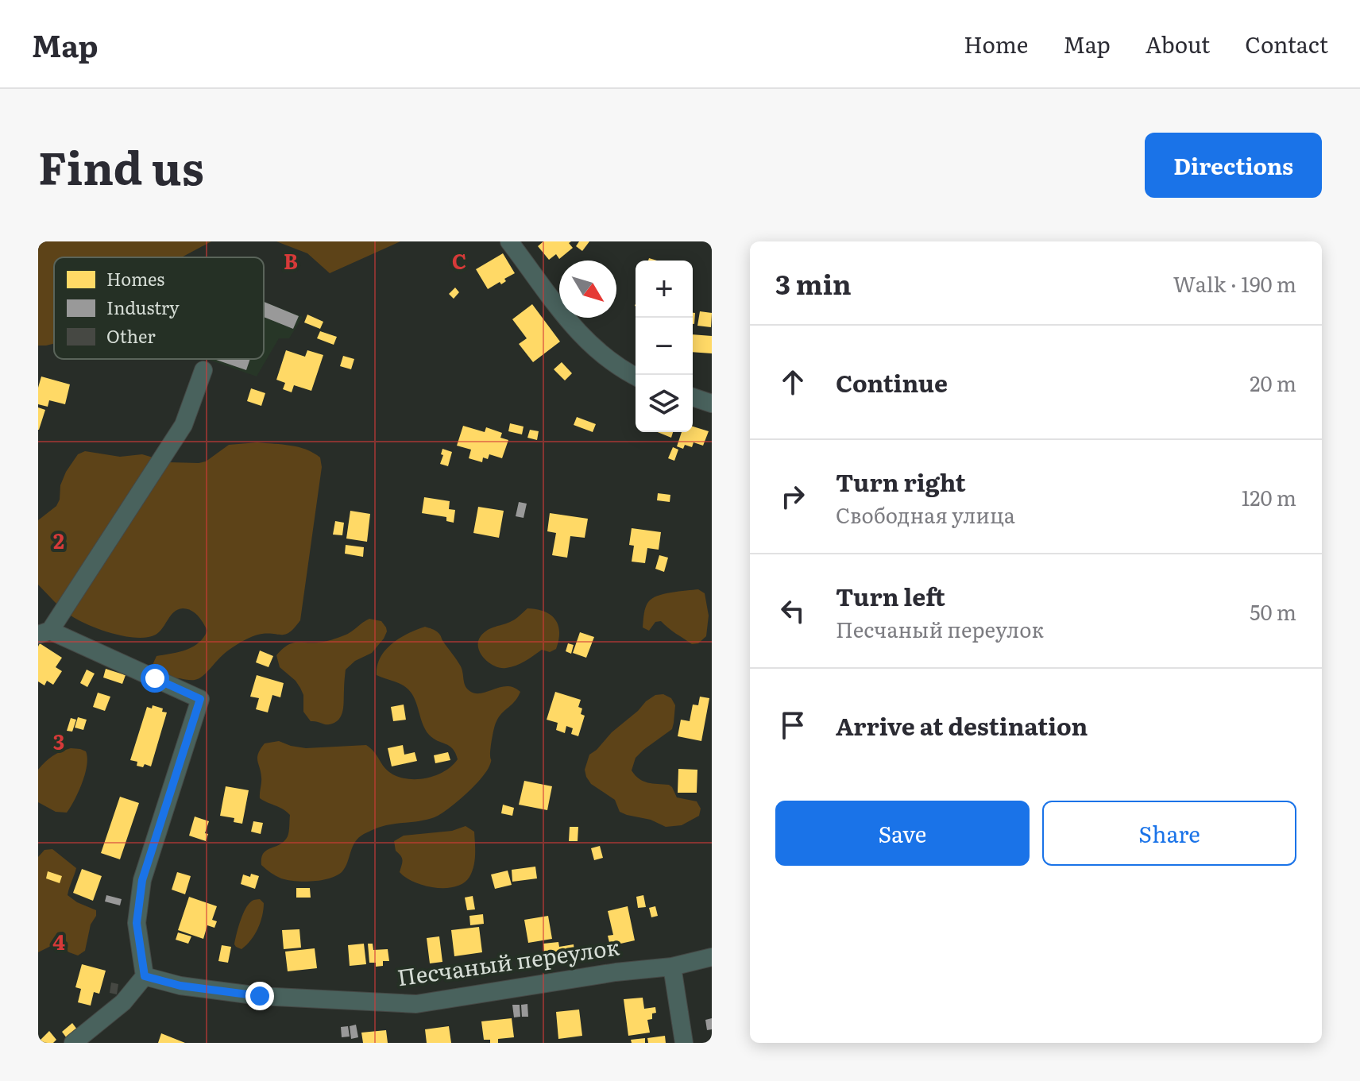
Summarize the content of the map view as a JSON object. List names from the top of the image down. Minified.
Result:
{"streets":{"street":["Песчаный переулок"]},"legend":["Homes","Industry","Other"],"north":"bottom right","page":{"header":"Map","nav":["Home","Map","About","Contact"],"title":"Find us","buttons":["Directions",["Save","Share"]],"heading":["3 min","Walk · 190 m"],"map_buttons":["+","−"],"list":[["Continue","20 m"],["Turn right","Свободная улица","120 m"],["Turn left","Песчаный переулок","50 m"],"Arrive at destination"]},"grid":{"columns":["B","C"],"rows":["2","3","4"]}}
